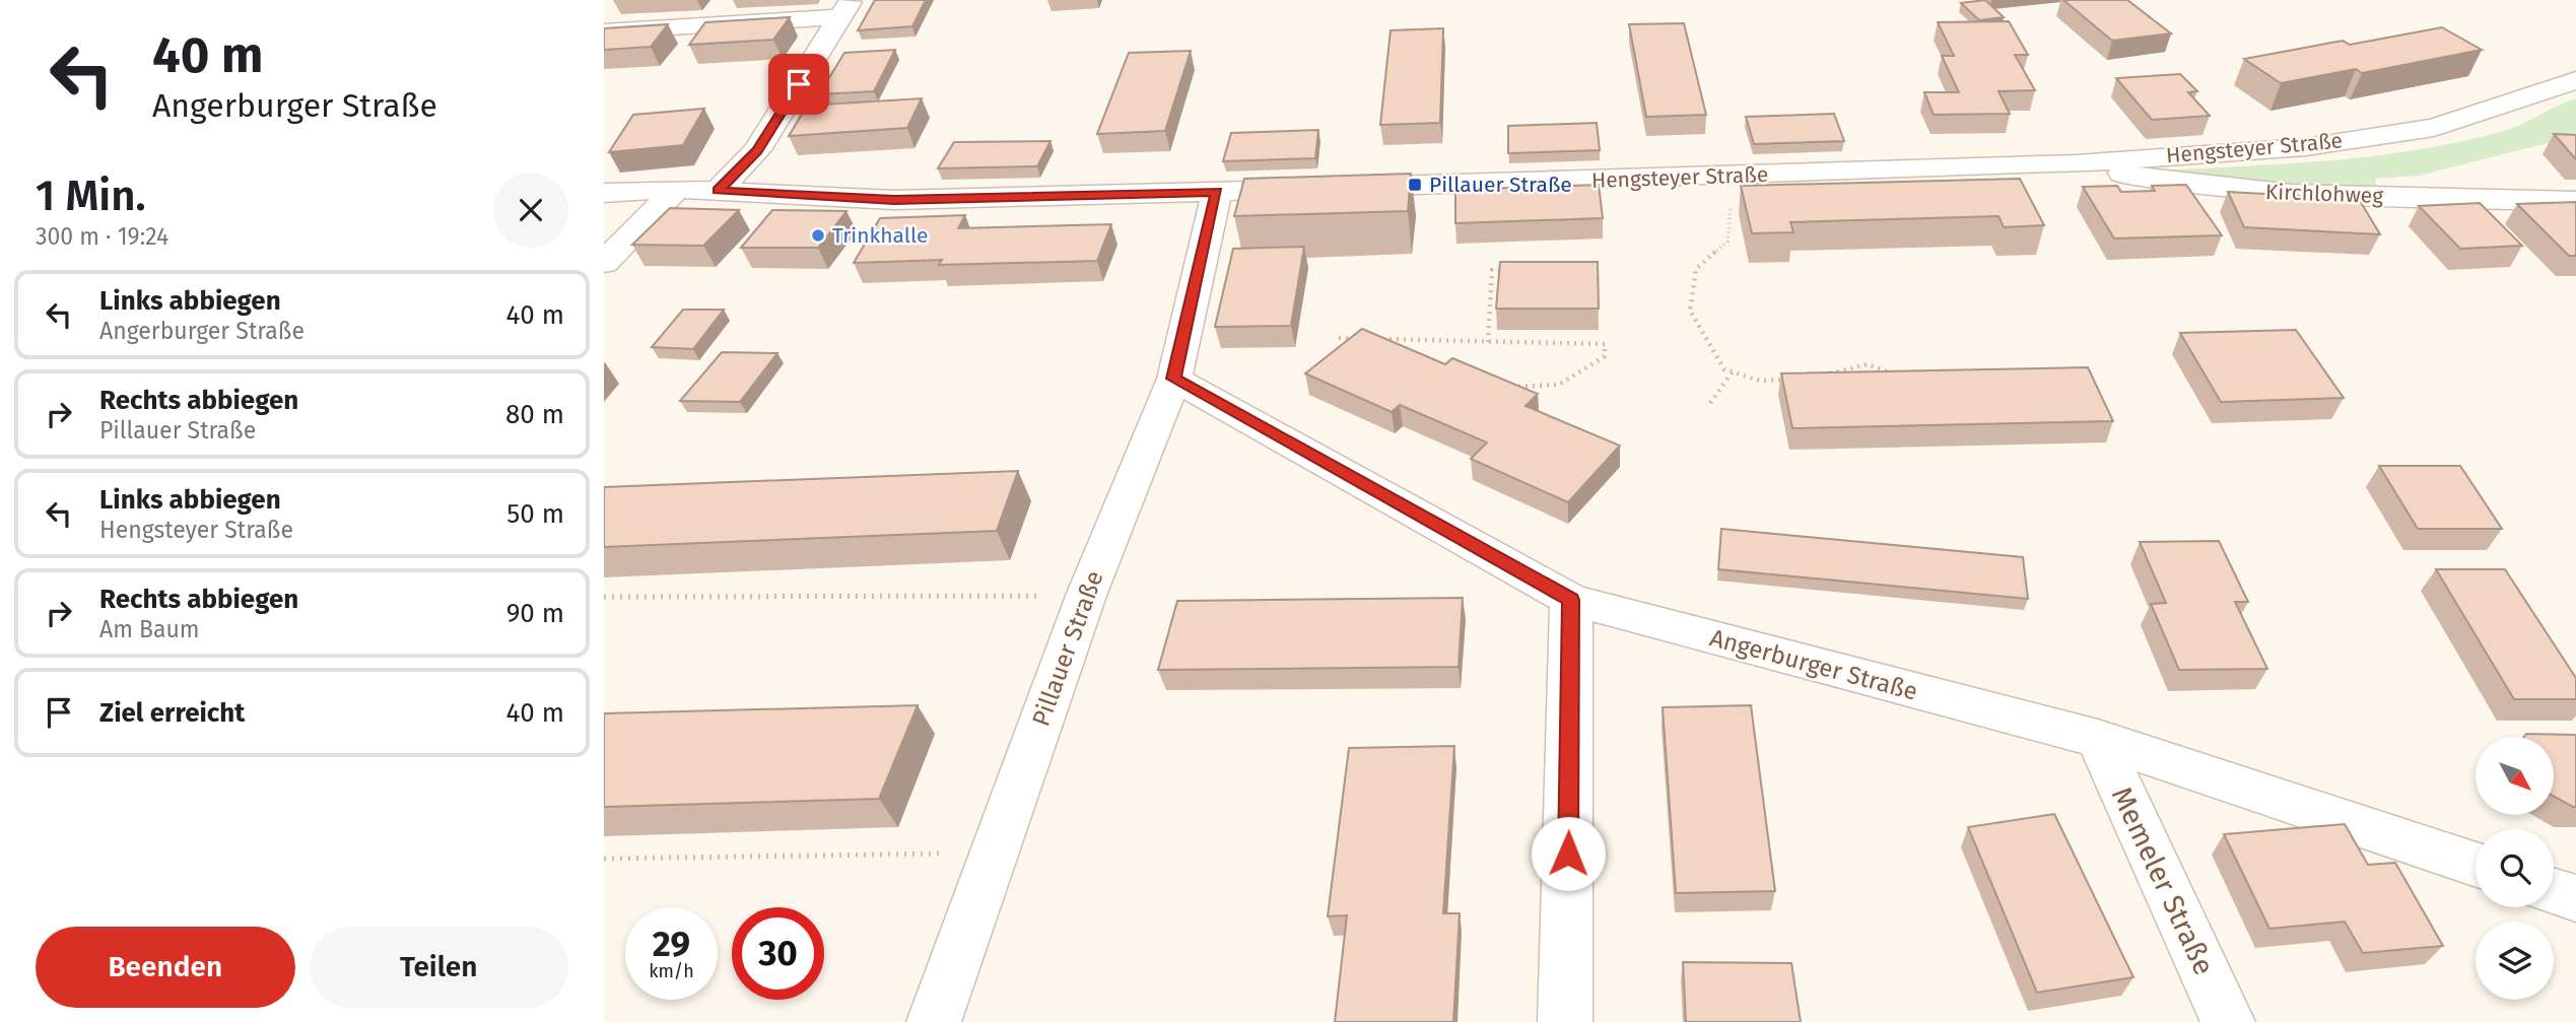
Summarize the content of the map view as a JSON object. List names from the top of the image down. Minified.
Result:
{"streets":{"street":["Hengsteyer Straße","Kirchlohweg","Pillauer Straße","Angerburger Straße","Memeler Straße"]},"crossings":[["Hengsteyer Straße","Kirchlohweg"],["Hengsteyer Straße","Pillauer Straße"],["Pillauer Straße","Angerburger Straße"],["Angerburger Straße","Memeler Straße"]],"places":{"transit":["Pillauer Straße"],"other":["Trinkhalle"]},"north":"bottom right","page":{"turn":["40 m","Angerburger Straße"],"heading":["1 Min.","300 m · 19:24"],"list":[{"name":"Links abbiegen","note":"Angerburger Straße","value":"40 m"},{"name":"Rechts abbiegen","note":"Pillauer Straße","value":"80 m"},{"name":"Links abbiegen","note":"Hengsteyer Straße","value":"50 m"},{"name":"Rechts abbiegen","note":"Am Baum","value":"90 m"},{"name":"Ziel erreicht","value":"40 m"}],"speed":"29 km/h","limit":"30","buttons":["Beenden","Teilen"]}}
